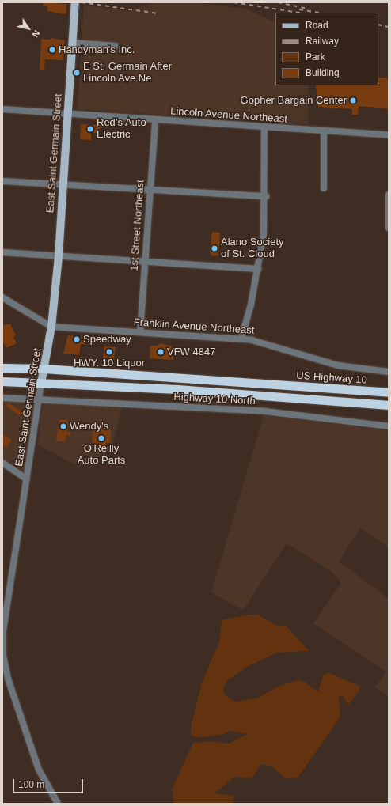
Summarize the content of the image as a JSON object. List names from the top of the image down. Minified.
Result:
{"streets":{"highway":["US Highway 10"],"main road":["East Saint Germain Street"],"street":["Lincoln Avenue Northeast","1st Street Northeast","Franklin Avenue Northeast","Highway 10 North"]},"crossings":[["Lincoln Avenue Northeast","East Saint Germain Street"],["Lincoln Avenue Northeast","1st Street Northeast"],["East Saint Germain Street","Franklin Avenue Northeast"],["East Saint Germain Street","US Highway 10"],["East Saint Germain Street","Highway 10 North"],["1st Street Northeast","Franklin Avenue Northeast"]],"places":["Handyman's Inc.","E St. Germain After Lincoln Ave Ne","Gopher Bargain Center","Red’s Auto Electric","Alano Society of St. Cloud","Speedway","HWY. 10 Liquor","VFW 4847","Wendy's","O'Reilly Auto Parts"],"legend":["Road","Railway","Park","Building"],"scale_bar":"100 m","north":"bottom right"}
